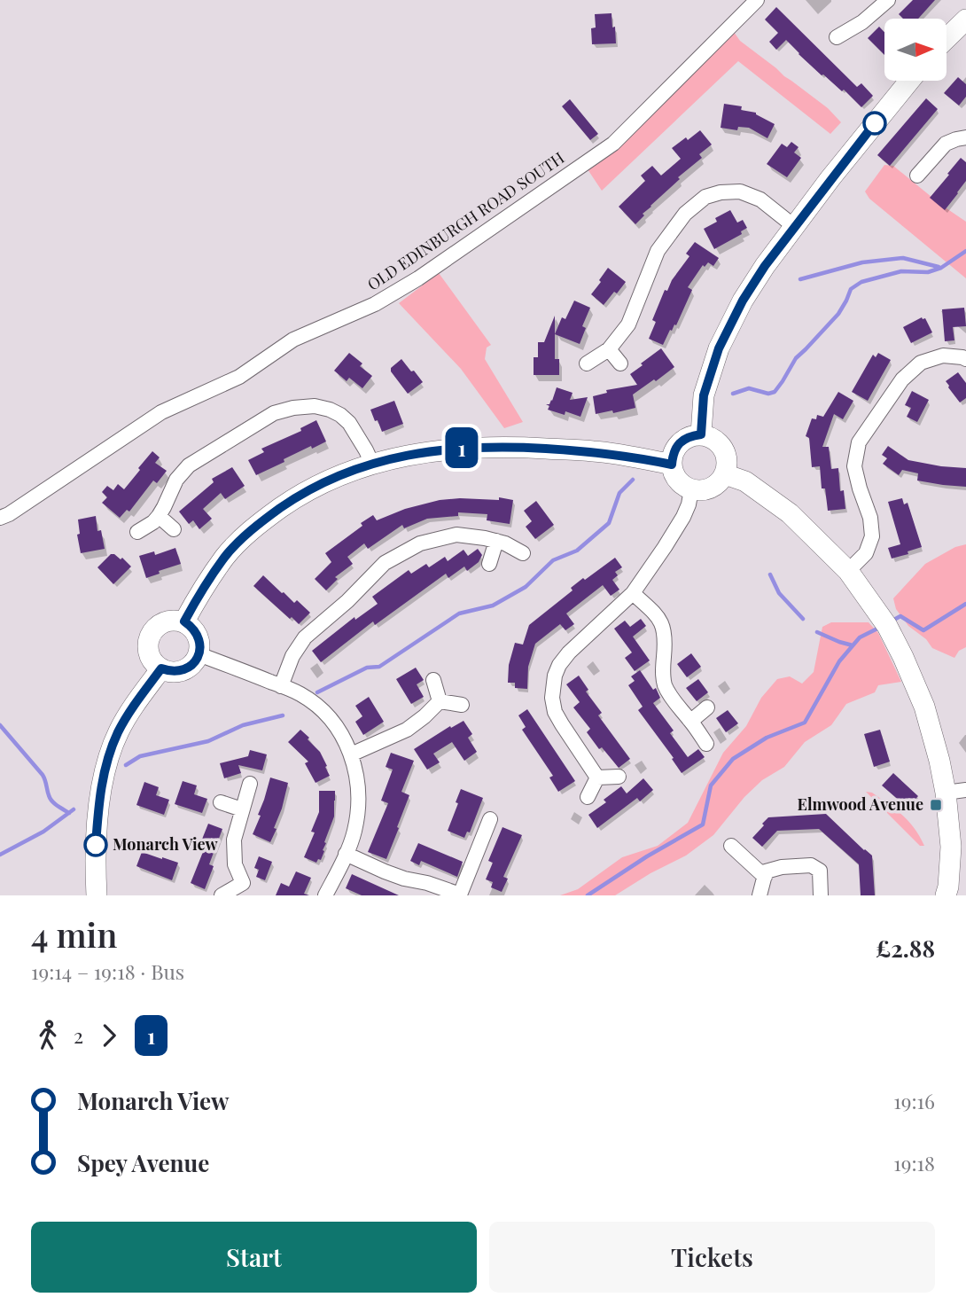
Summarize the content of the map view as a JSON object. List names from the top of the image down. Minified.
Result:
{"streets":{"street":["OLD EDINBURGH ROAD SOUTH"]},"places":{"transit":["Elmwood Avenue"],"other":["Monarch View"]},"lines":["bus line 1"],"north":"right","page":{"on_map":"1","heading":["4 min","19:14 – 19:18 · Bus","£2.88"],"legs":["2","1"],"list":[{"name":"Monarch View","value":"19:16"},{"name":"Spey Avenue","value":"19:18"}],"buttons":["Start","Tickets"]}}
